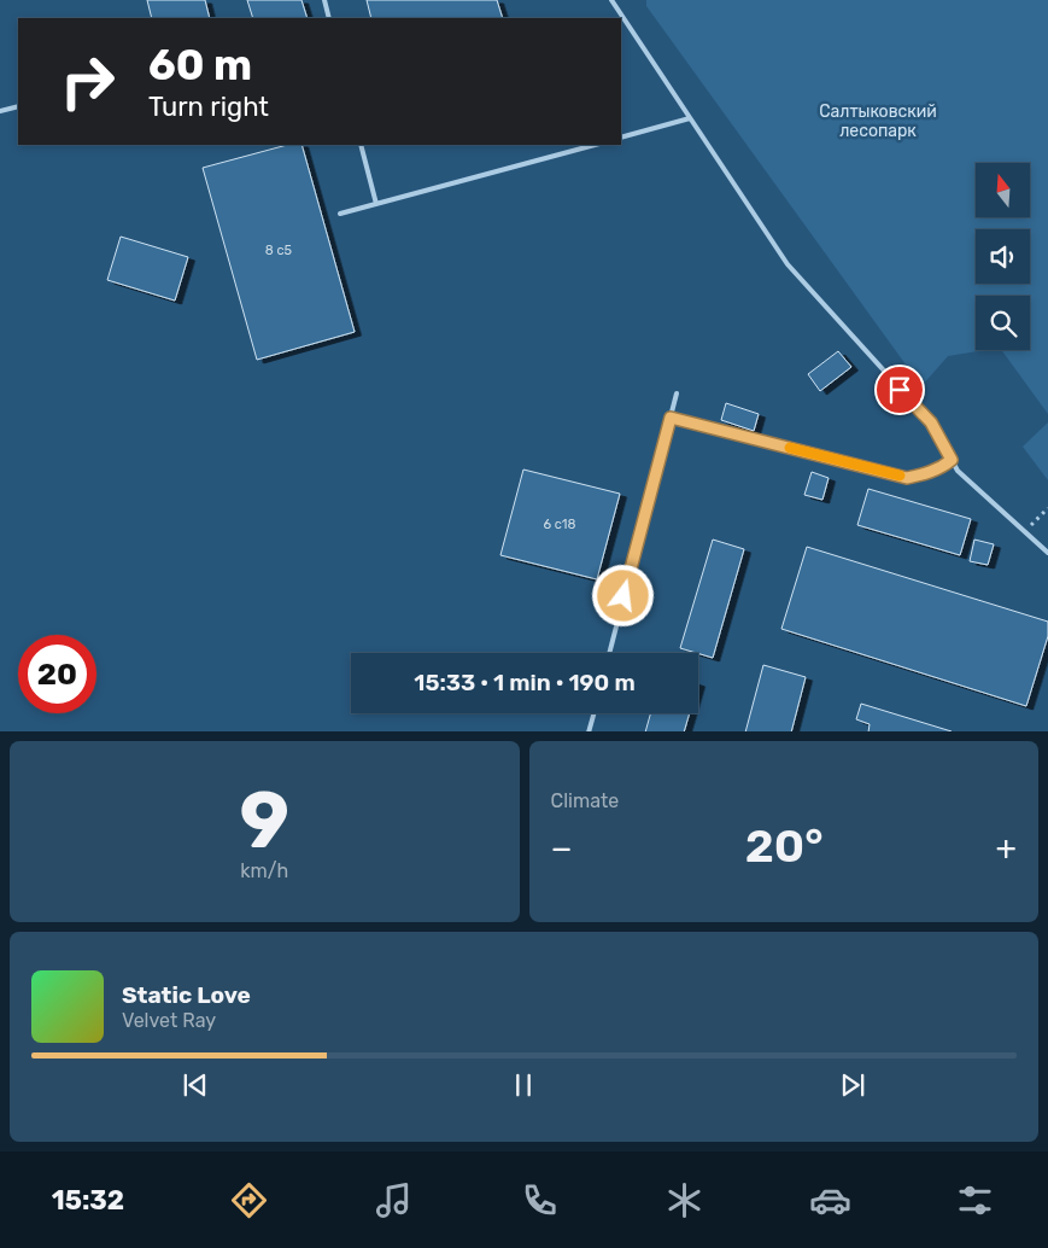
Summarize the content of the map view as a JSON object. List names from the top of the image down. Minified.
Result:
{"parks":["Салтыковский лесопарк"],"house_numbers":["8 с5","6 с18"],"north":"top","page":{"turn":["60 m","Turn right"],"limit":"20","trip":"15:33 · 1 min · 190 m","tile":[["9","km/h"],"Climate"],"heat":["−","20°","+"],"song":["Static Love","Velvet Ray"],"tabs":"15:32"}}
